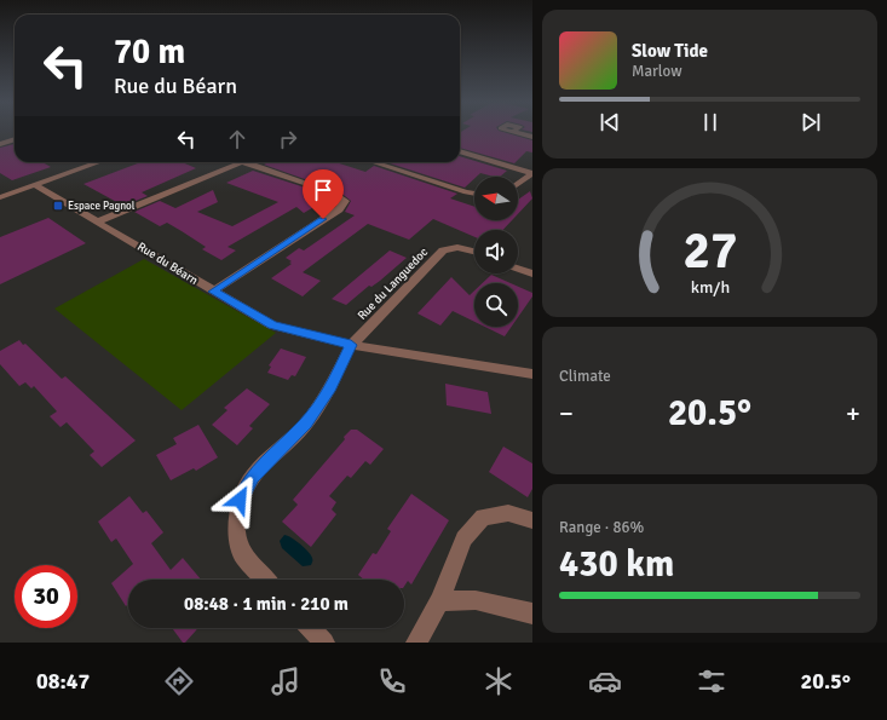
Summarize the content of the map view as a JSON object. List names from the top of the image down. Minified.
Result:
{"streets":{"street":["Rue du Béarn","Rue du Languedoc"]},"crossings":[["Rue du Béarn","Rue du Languedoc"]],"places":{"transit":["Espace Pagnol"]},"north":"left","page":{"turn":["70 m","Rue du Béarn"],"song":["Slow Tide","Marlow"],"tile":["Climate",["Range · 86%","430 km"]],"heat":["−","20.5°","+"],"limit":"30","trip":"08:48 · 1 min · 210 m","tabs":["08:47","20.5°"],"gauge":["27","km/h"]}}
